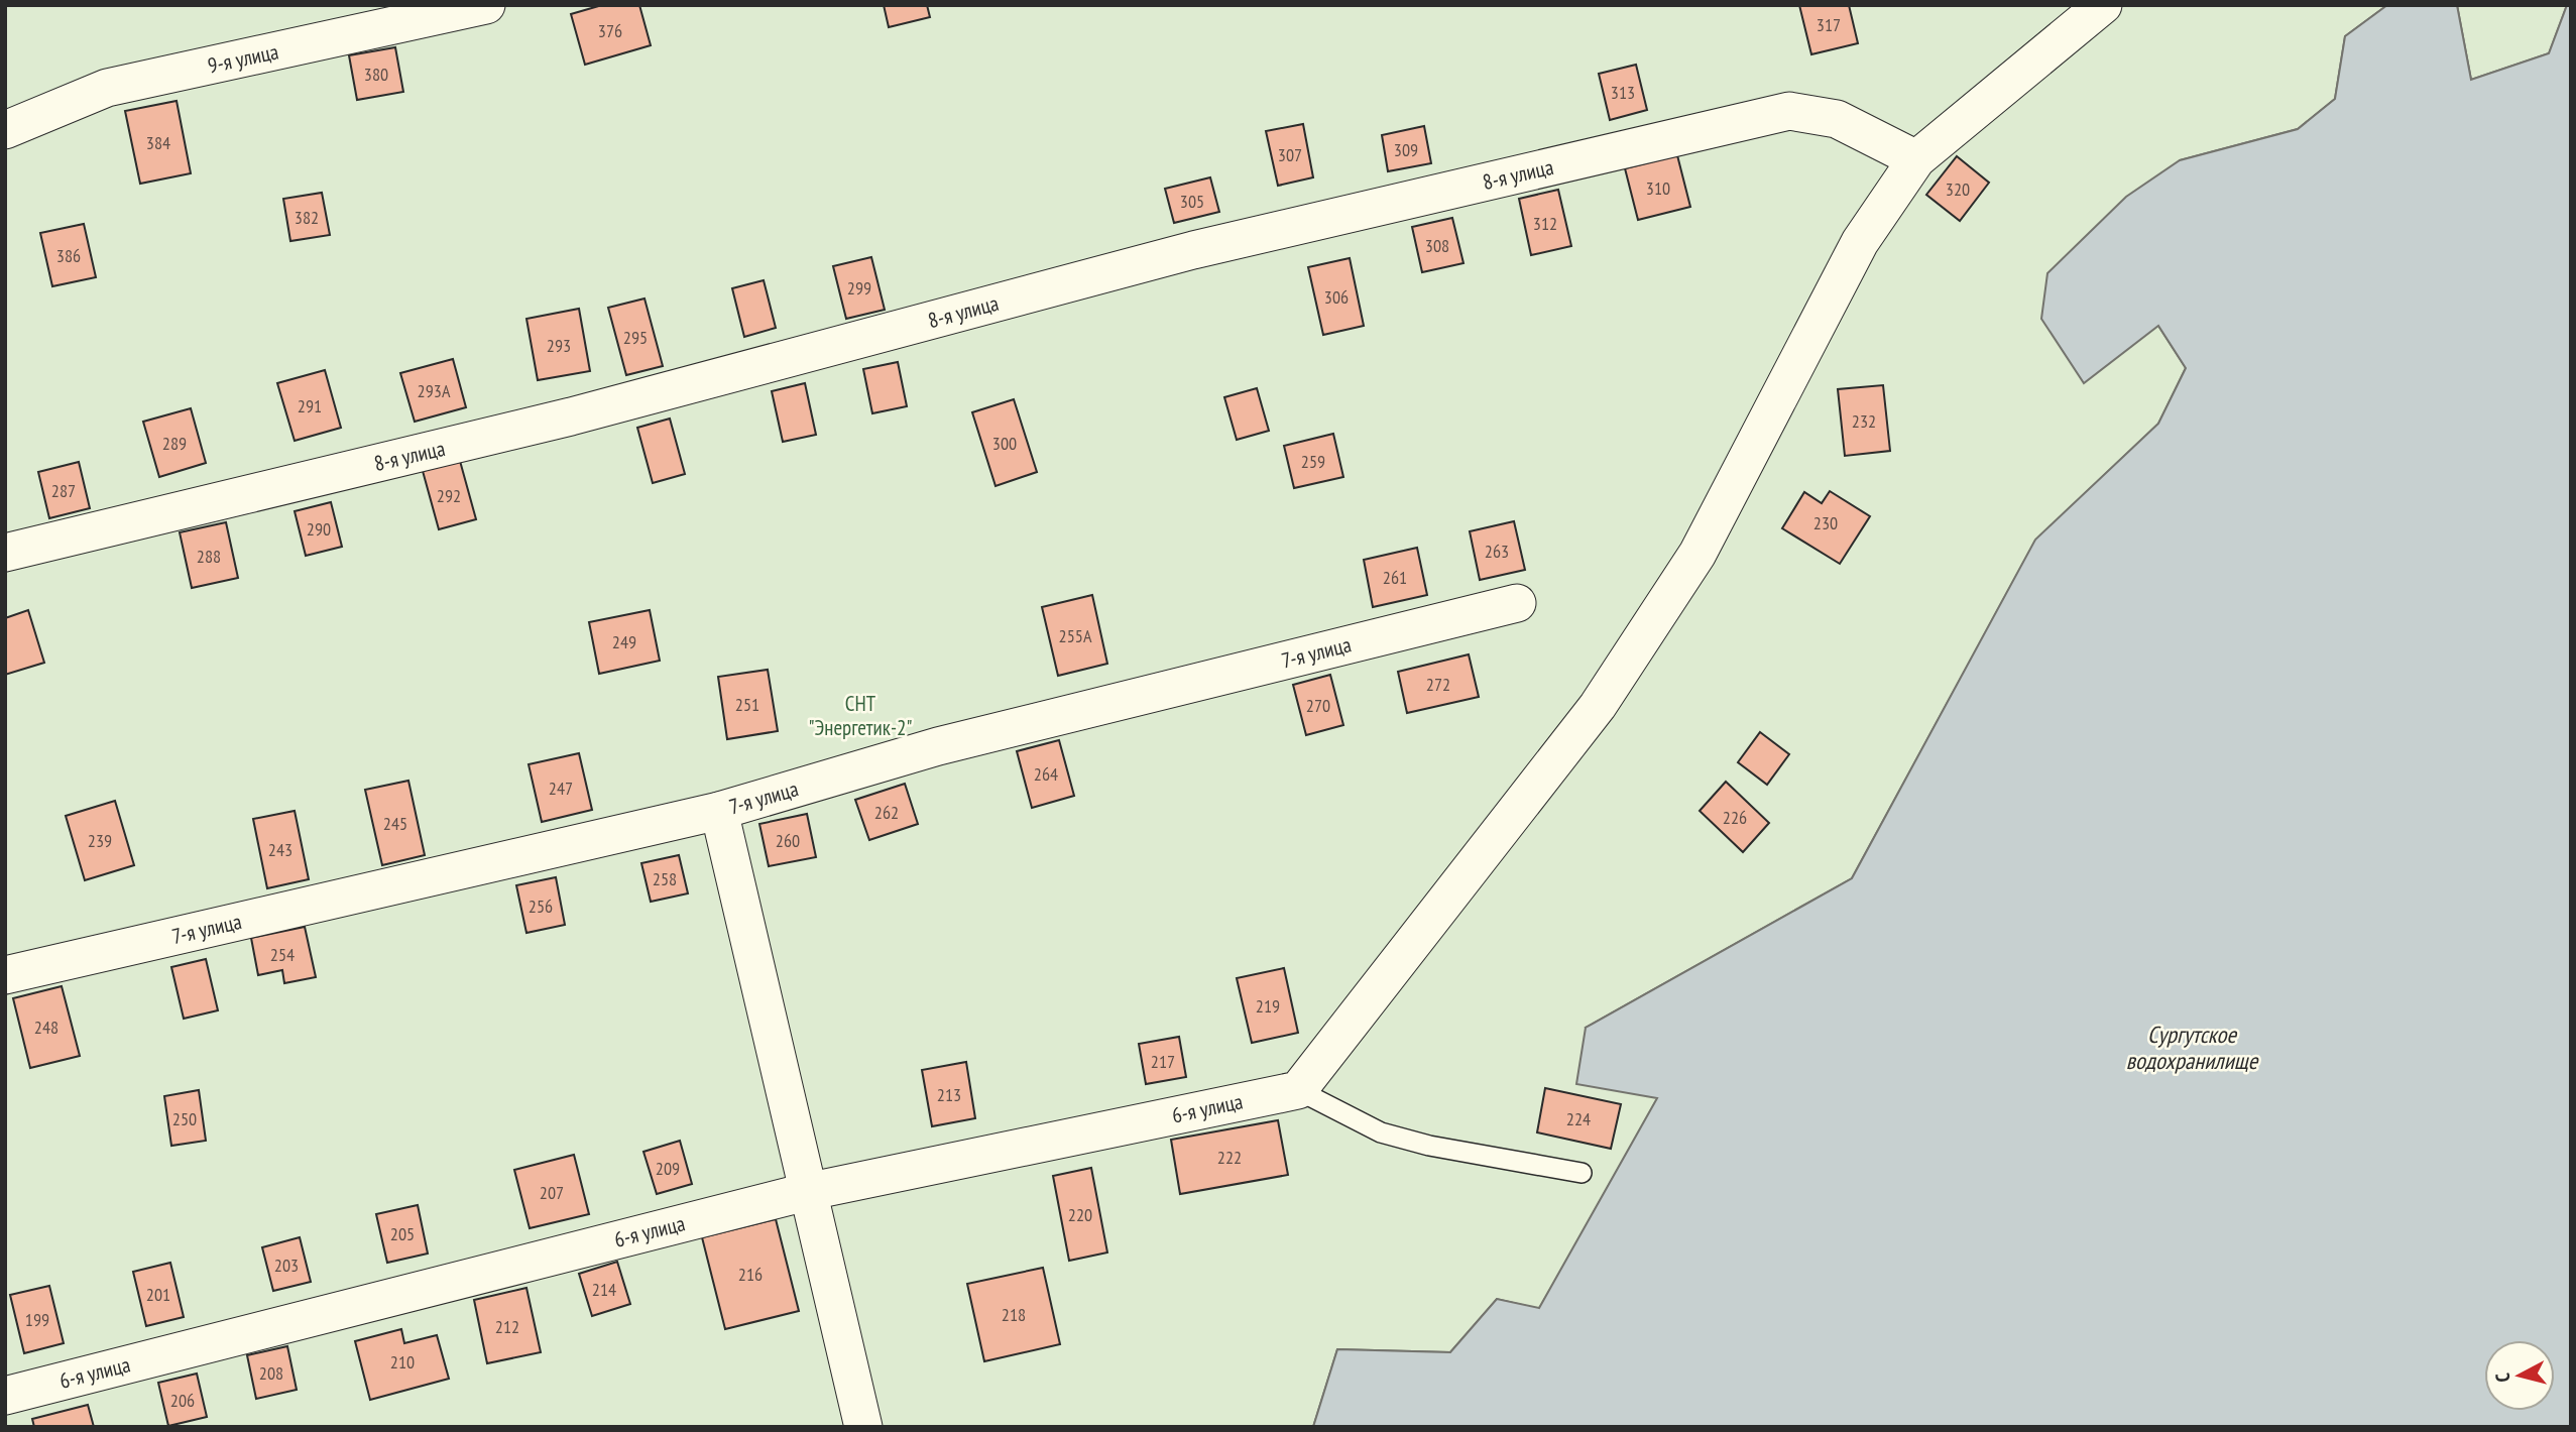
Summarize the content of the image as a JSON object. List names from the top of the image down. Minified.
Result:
{"streets":{"street":["9-я улица","8-я улица","7-я улица","6-я улица"]},"water":["Сургутское водохранилище"],"parks":["СHТ \"Энергетик-2\""],"house_numbers":["317","376","380","313","384","309","307","310","320","305","382","312","308","386","299","306","295","293","293А","291","232","289","300","259","287","292","230","290","263","288","261","255А","249","272","251","270","264","247","262","226","245","239","260","243","258","256","254","219","248","217","213","250","224","222","209","207","220","205","203","216","214","201","218","199","212","210","208","206"],"north":"left"}
